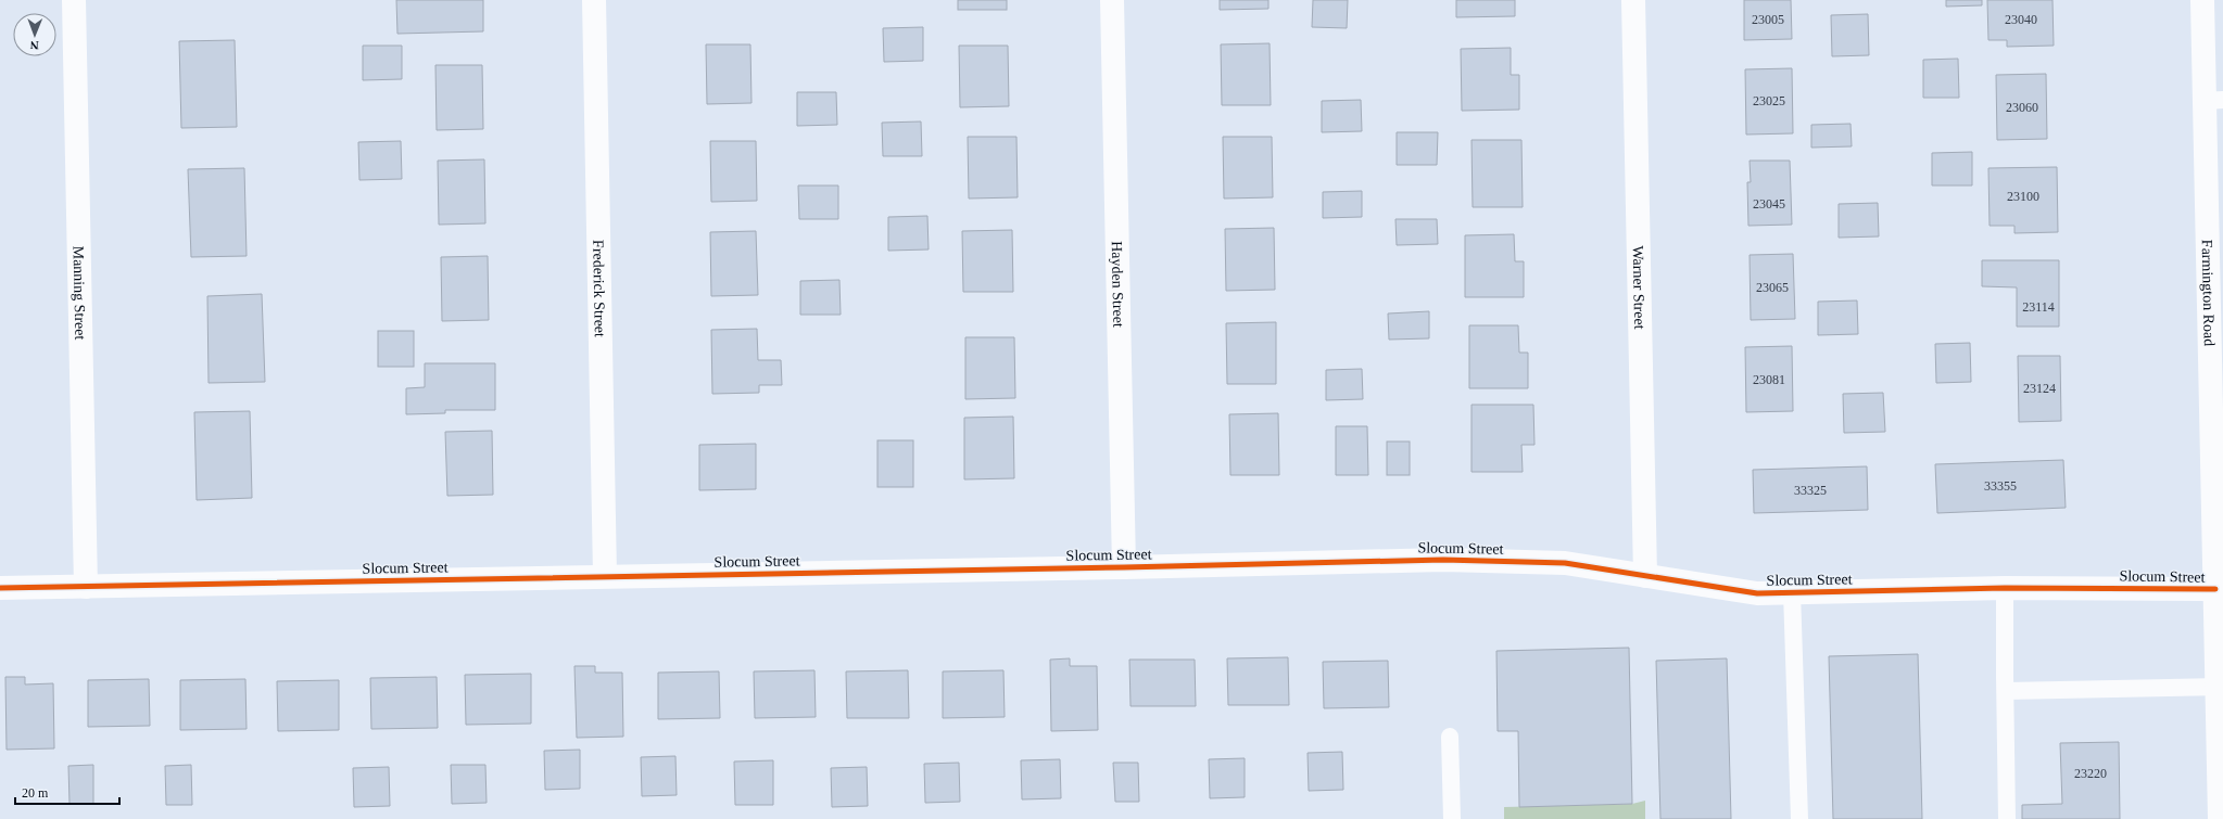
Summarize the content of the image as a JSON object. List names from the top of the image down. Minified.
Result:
{"streets":{"street":["Hayden Street","Warner Street","Frederick Street","Manning Street","Farmington Road","Slocum Street"]},"crossings":[["Hayden Street","Slocum Street"],["Warner Street","Slocum Street"],["Frederick Street","Slocum Street"],["Manning Street","Slocum Street"],["Farmington Road","Slocum Street"]],"house_numbers":["23005","23040","23025","23060","23100","23045","23065","23114","23081","23124","33355","33325","23220"],"scale_bar":"20 m","north":"bottom"}
